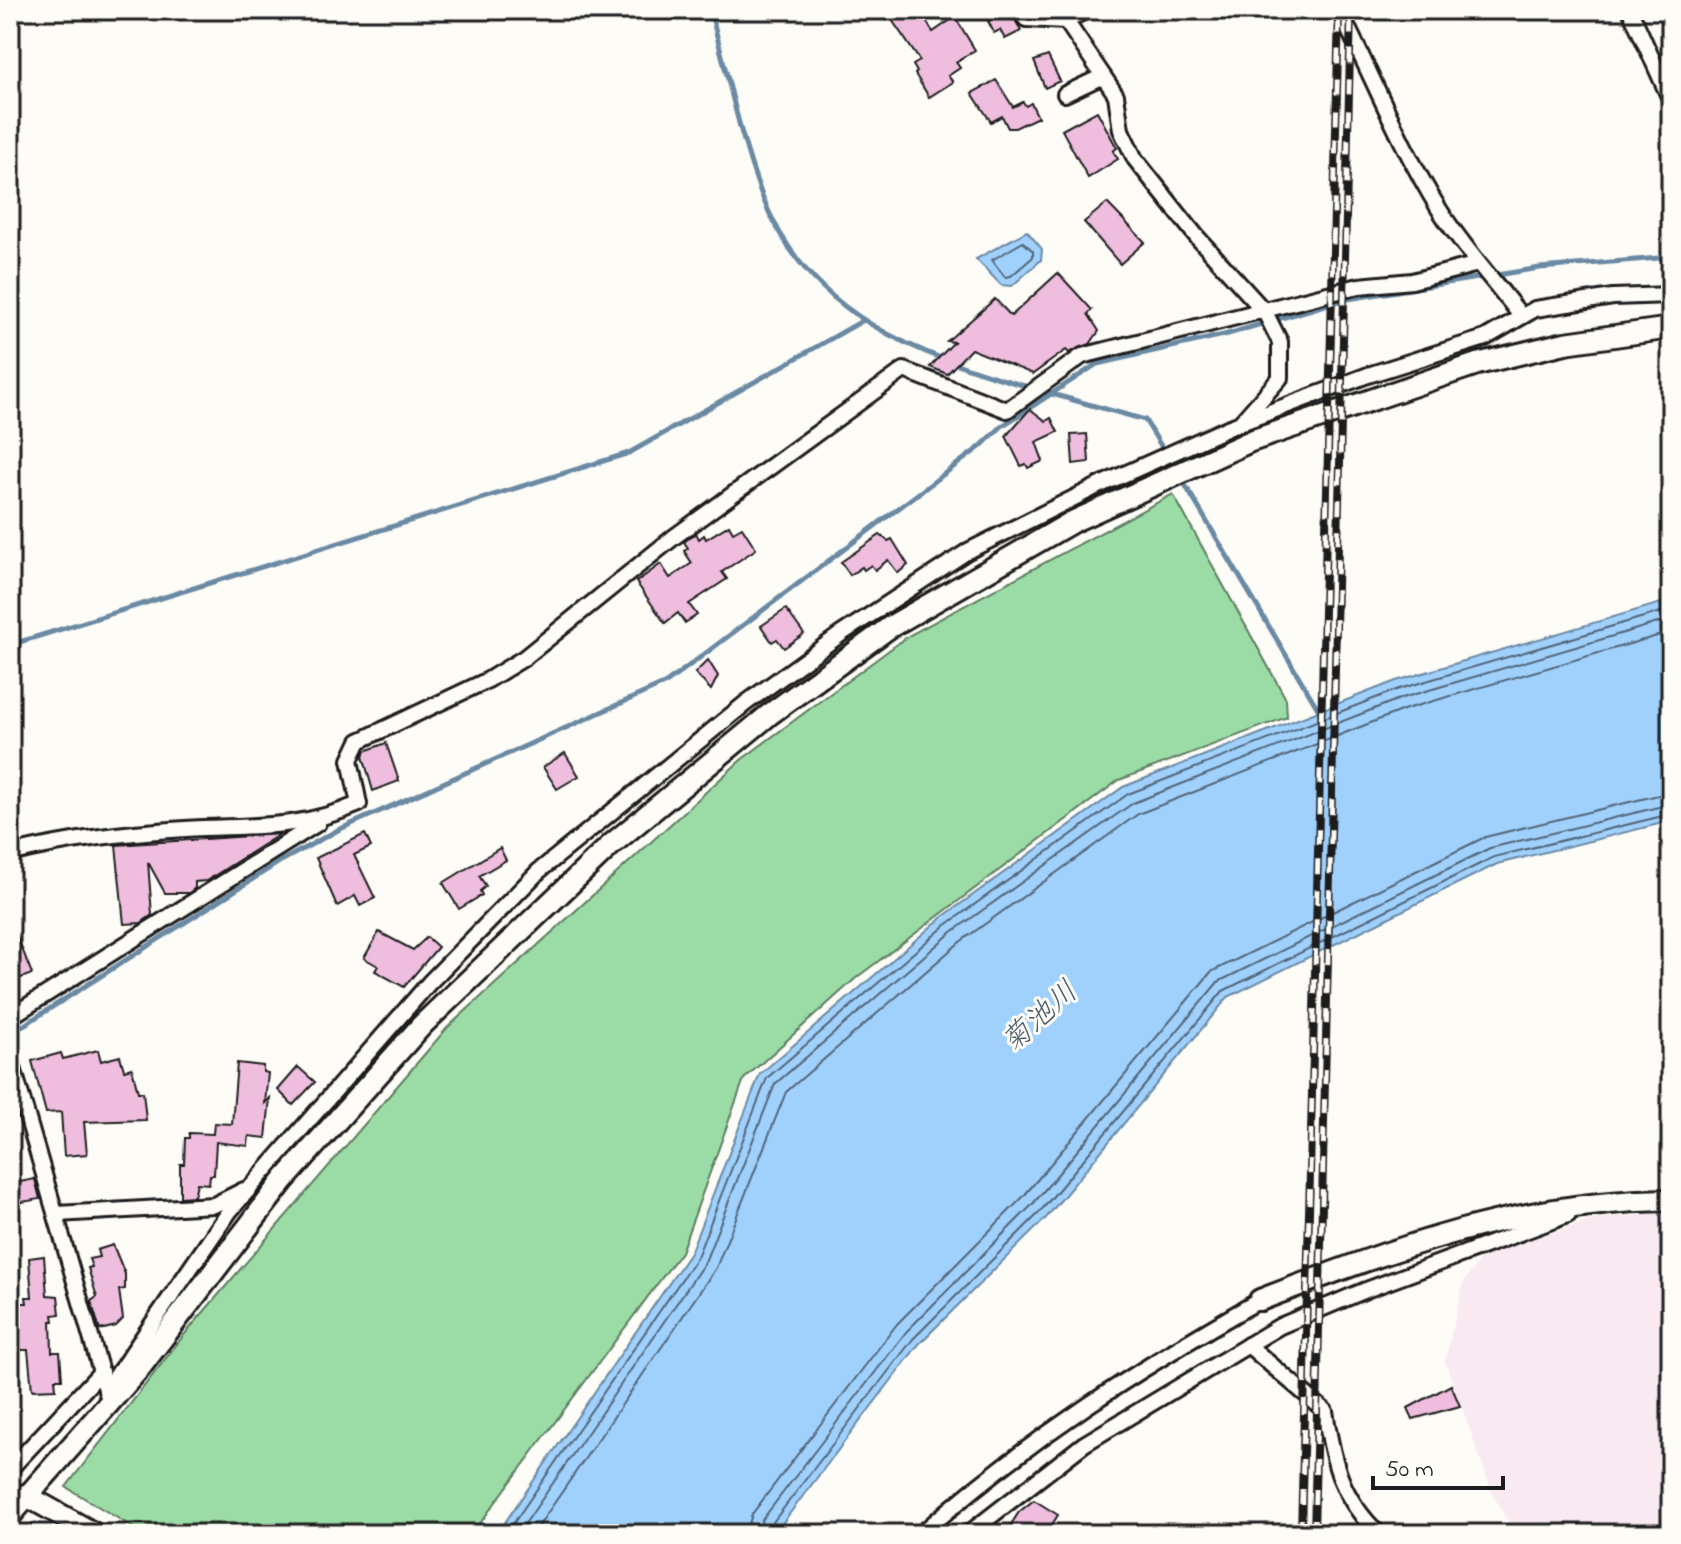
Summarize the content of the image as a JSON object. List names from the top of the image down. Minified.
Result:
{"water":["菊池川"],"scale_bar":"50 m"}
